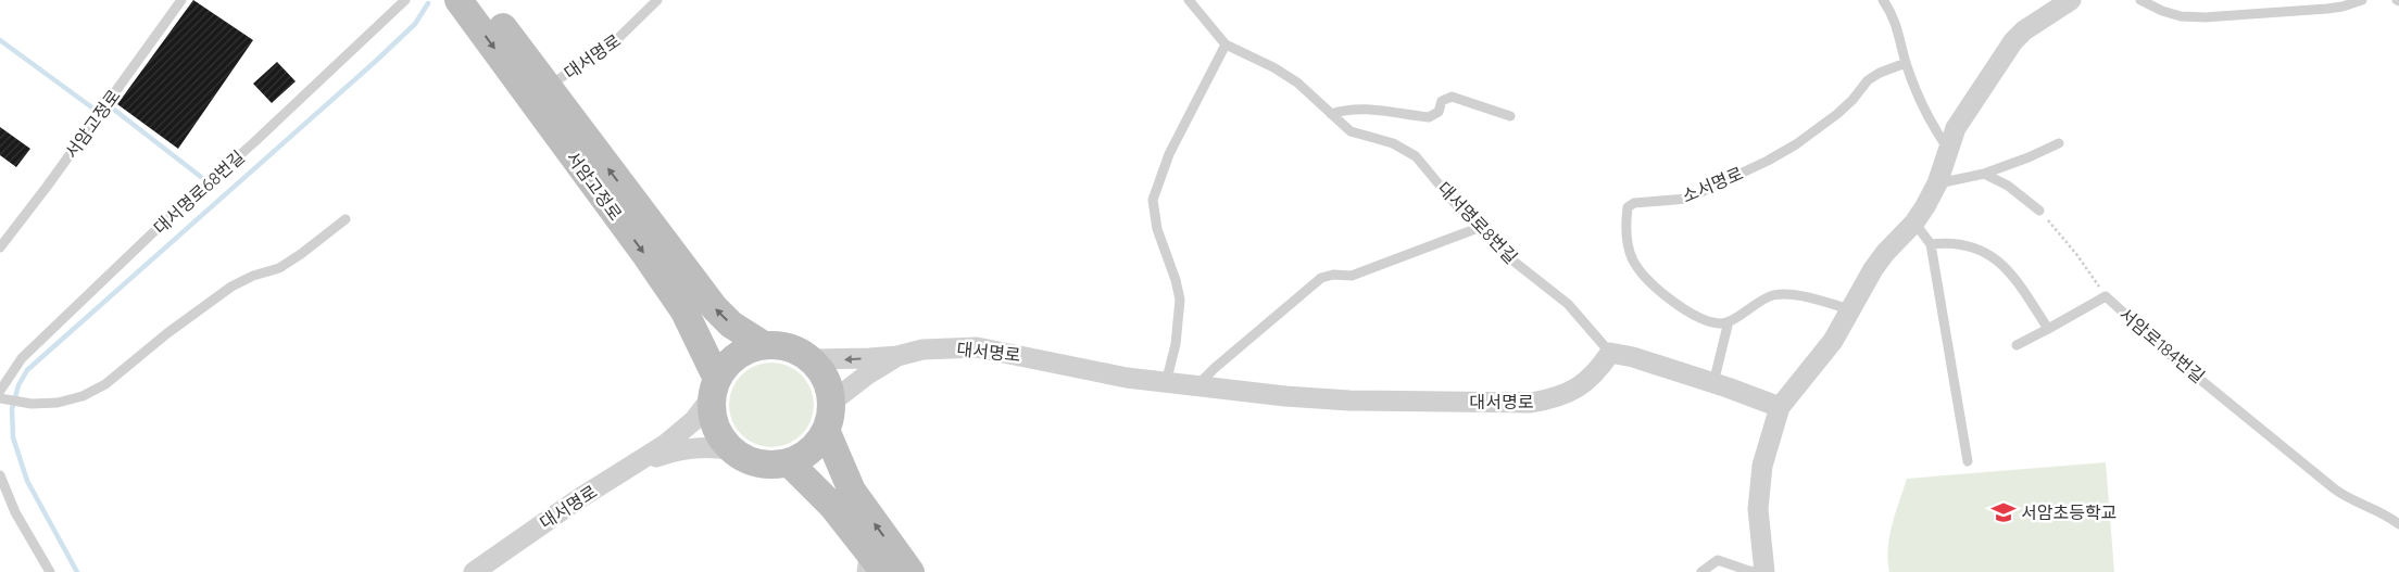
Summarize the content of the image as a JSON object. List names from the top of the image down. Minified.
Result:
{"streets":{"main road":["서암고정로"],"street":["대서명로"],"lane":["소서명로","대서명로68번길","대서명로8번길","서암로184번길"]},"crossings":[["대서명로","서암고정로"],["대서명로","대서명로8번길"]],"places":{"school or university":["서암초등학교"]}}
